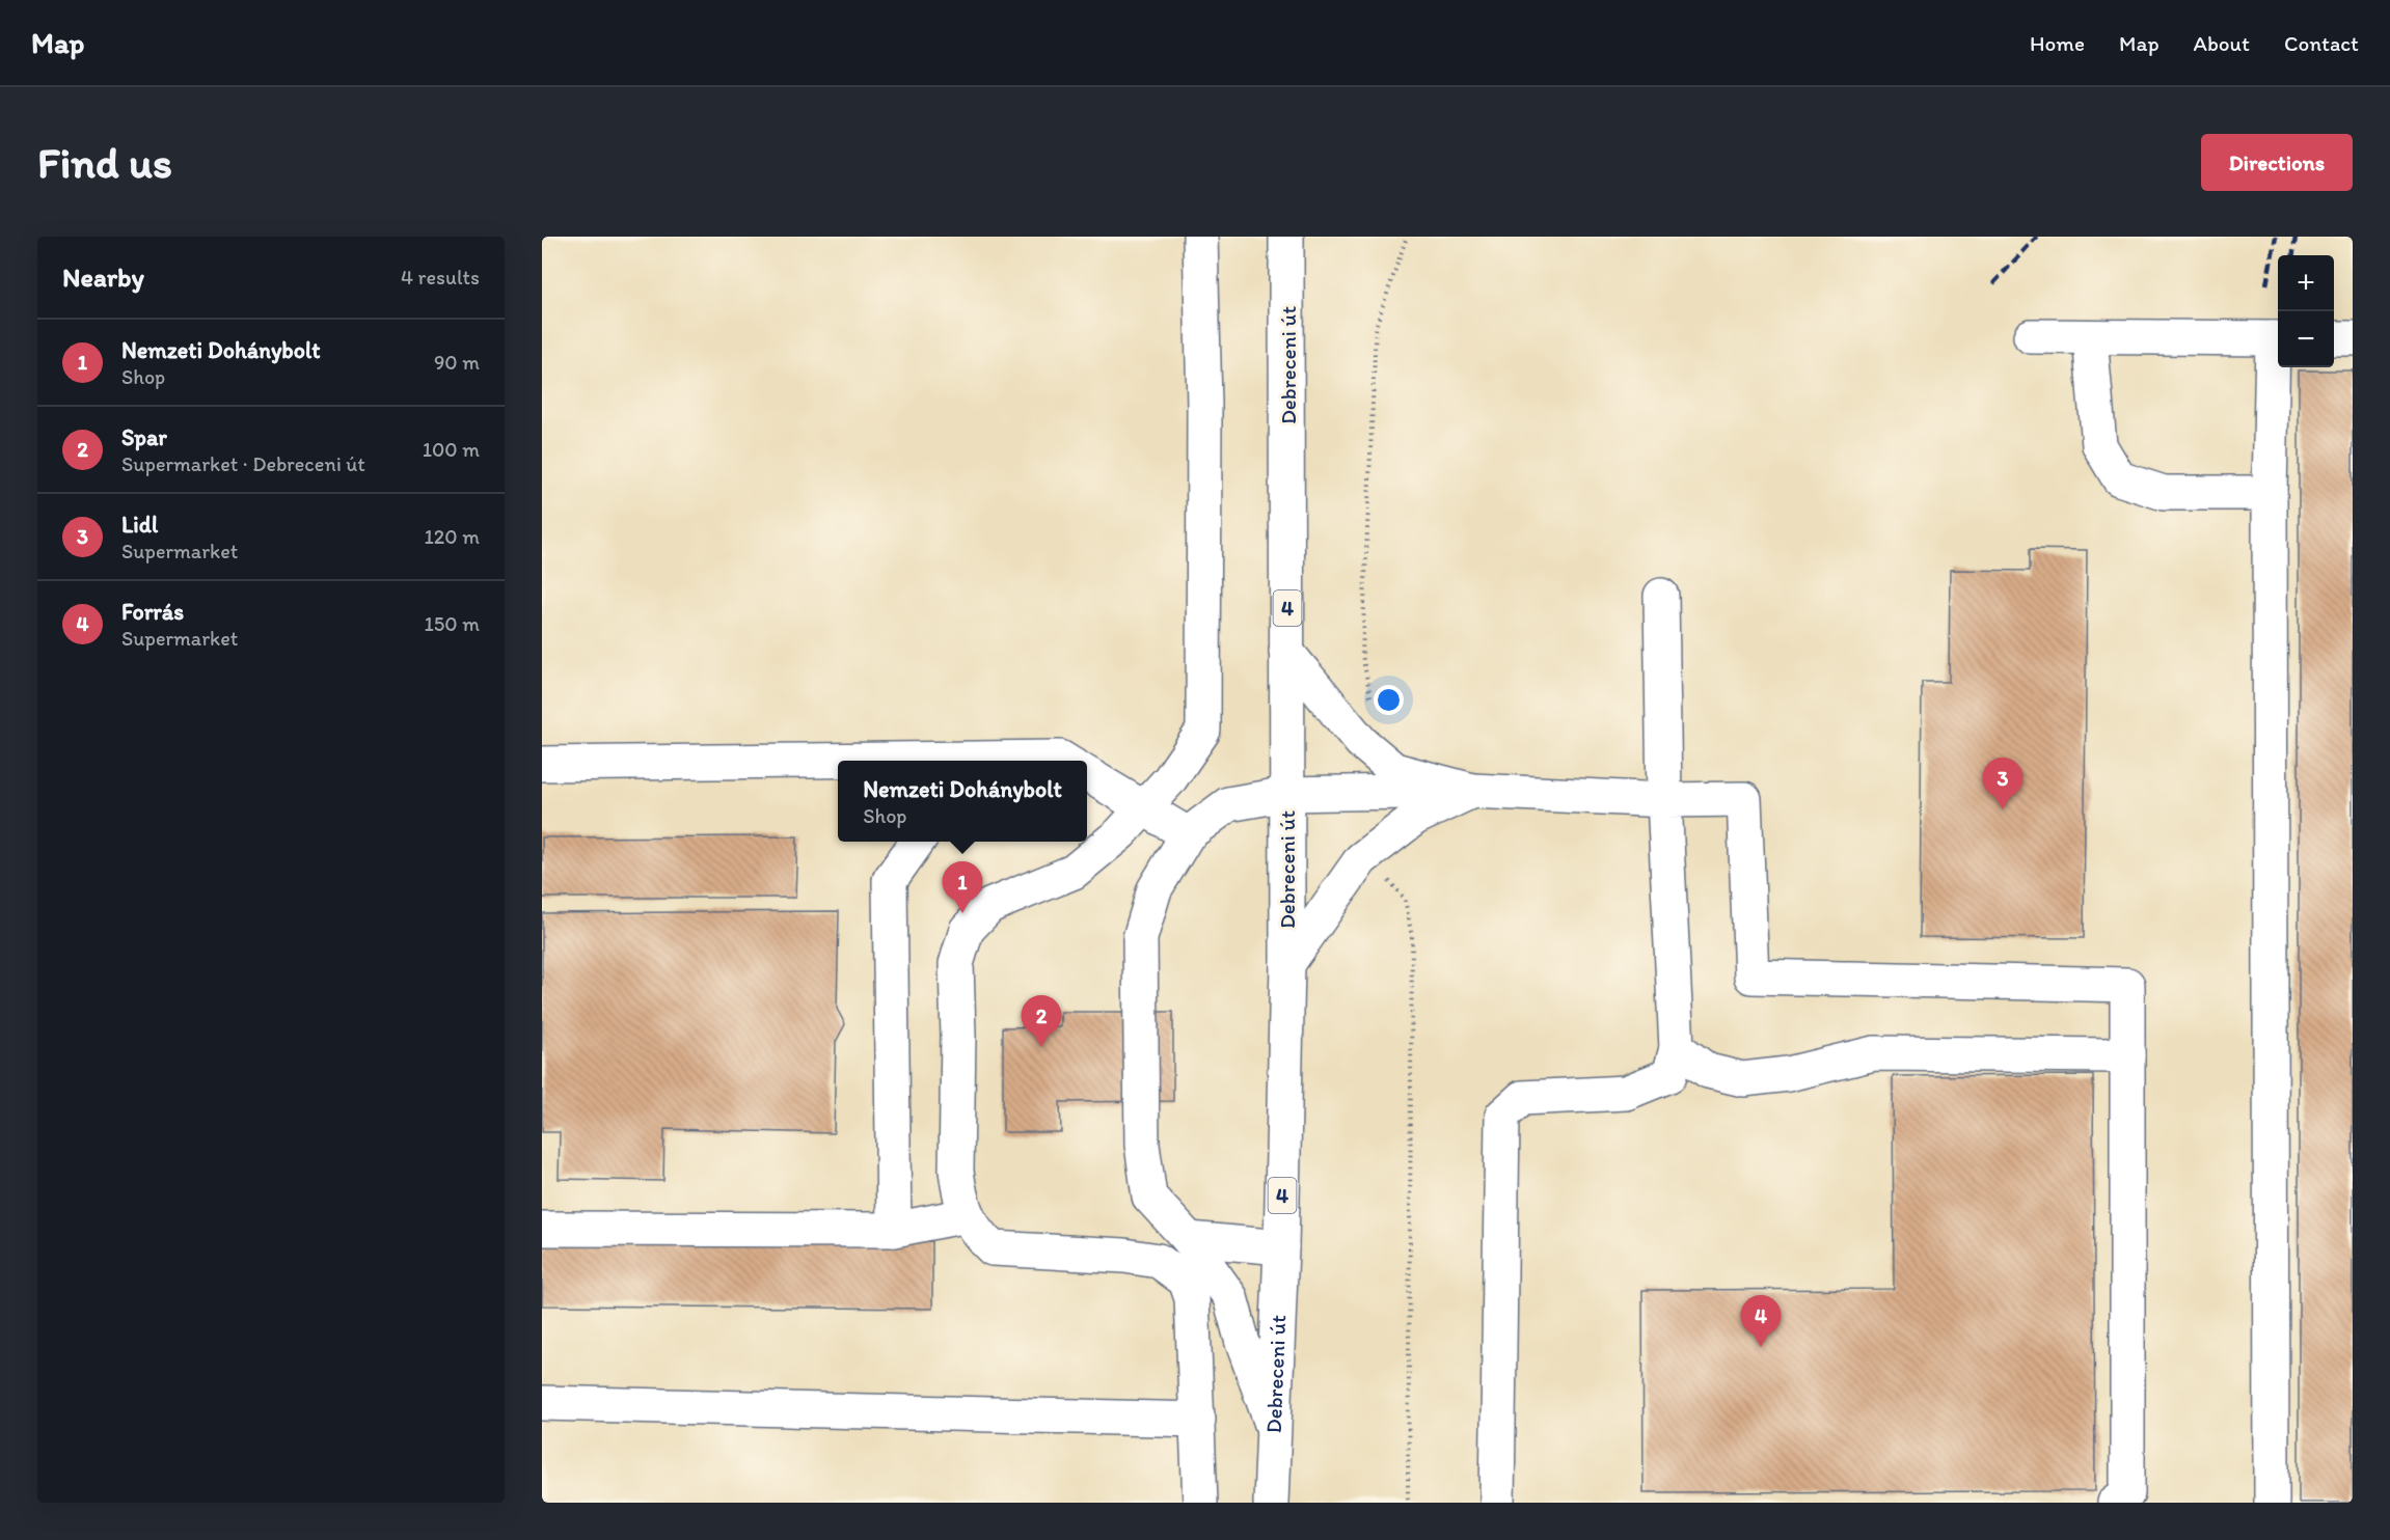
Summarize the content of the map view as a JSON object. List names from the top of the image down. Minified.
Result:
{"streets":{"main road":["Debreceni út","4"]},"page":{"header":"Map","nav":["Home","Map","About","Contact"],"buttons":"Directions","title":"Find us","heading":["Nearby","4 results"],"map_buttons":["+","−"],"list":[{"mark":"1","name":"Nemzeti Dohánybolt","note":"Shop","value":"90 m"},{"mark":"2","name":"Spar","note":"Supermarket · Debreceni út","value":"100 m"},{"mark":"3","name":"Lidl","note":"Supermarket","value":"120 m"},{"mark":"4","name":"Forrás","note":"Supermarket","value":"150 m"}],"pins":["3","1","2","4"],"popup":["Nemzeti Dohánybolt","Shop"]}}
